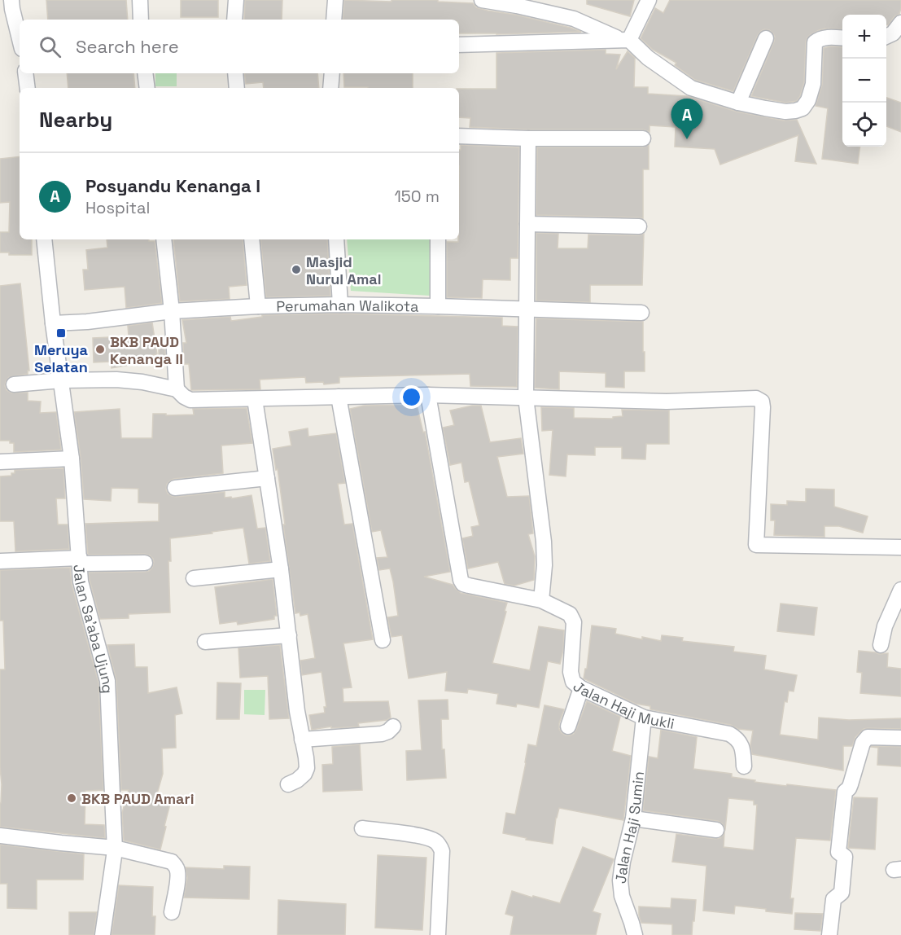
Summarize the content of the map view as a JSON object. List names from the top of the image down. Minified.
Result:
{"streets":{"street":["Perumahan Walikota","Jalan Sa'aba Ujung","Jalan Haji Mukli","Jalan Haji Sumin"]},"crossings":[["Perumahan Walikota","Jalan Sa'aba Ujung"],["Jalan Haji Mukli","Jalan Haji Sumin"]],"places":{"other":["Masjid Nurul Amal","BKB PAUD Kenanga II","BKB PAUD Amari"],"transit":["Meruya Selatan"]},"page":{"map_buttons":["+","−"],"search":"Search here","heading":"Nearby","pins":"A","list":[{"mark":"A","name":"Posyandu Kenanga I","note":"Hospital","value":"150 m"}]}}
